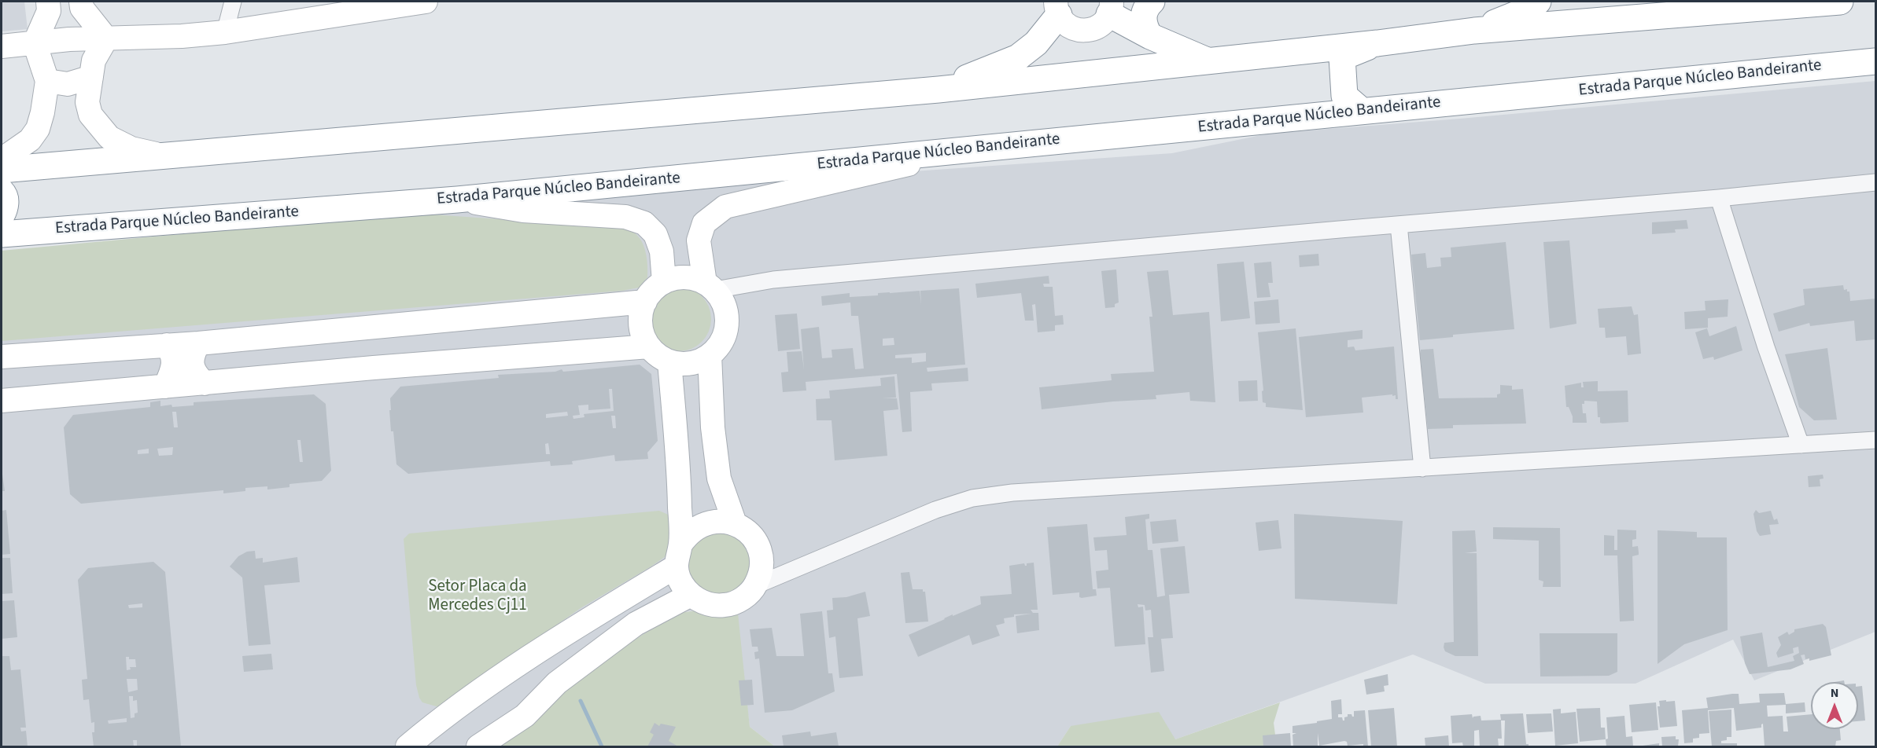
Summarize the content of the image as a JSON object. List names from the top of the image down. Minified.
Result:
{"streets":{"highway":["Estrada Parque Núcleo Bandeirante"]},"parks":["Setor Placa da Mercedes Cj11"],"north":"top"}
